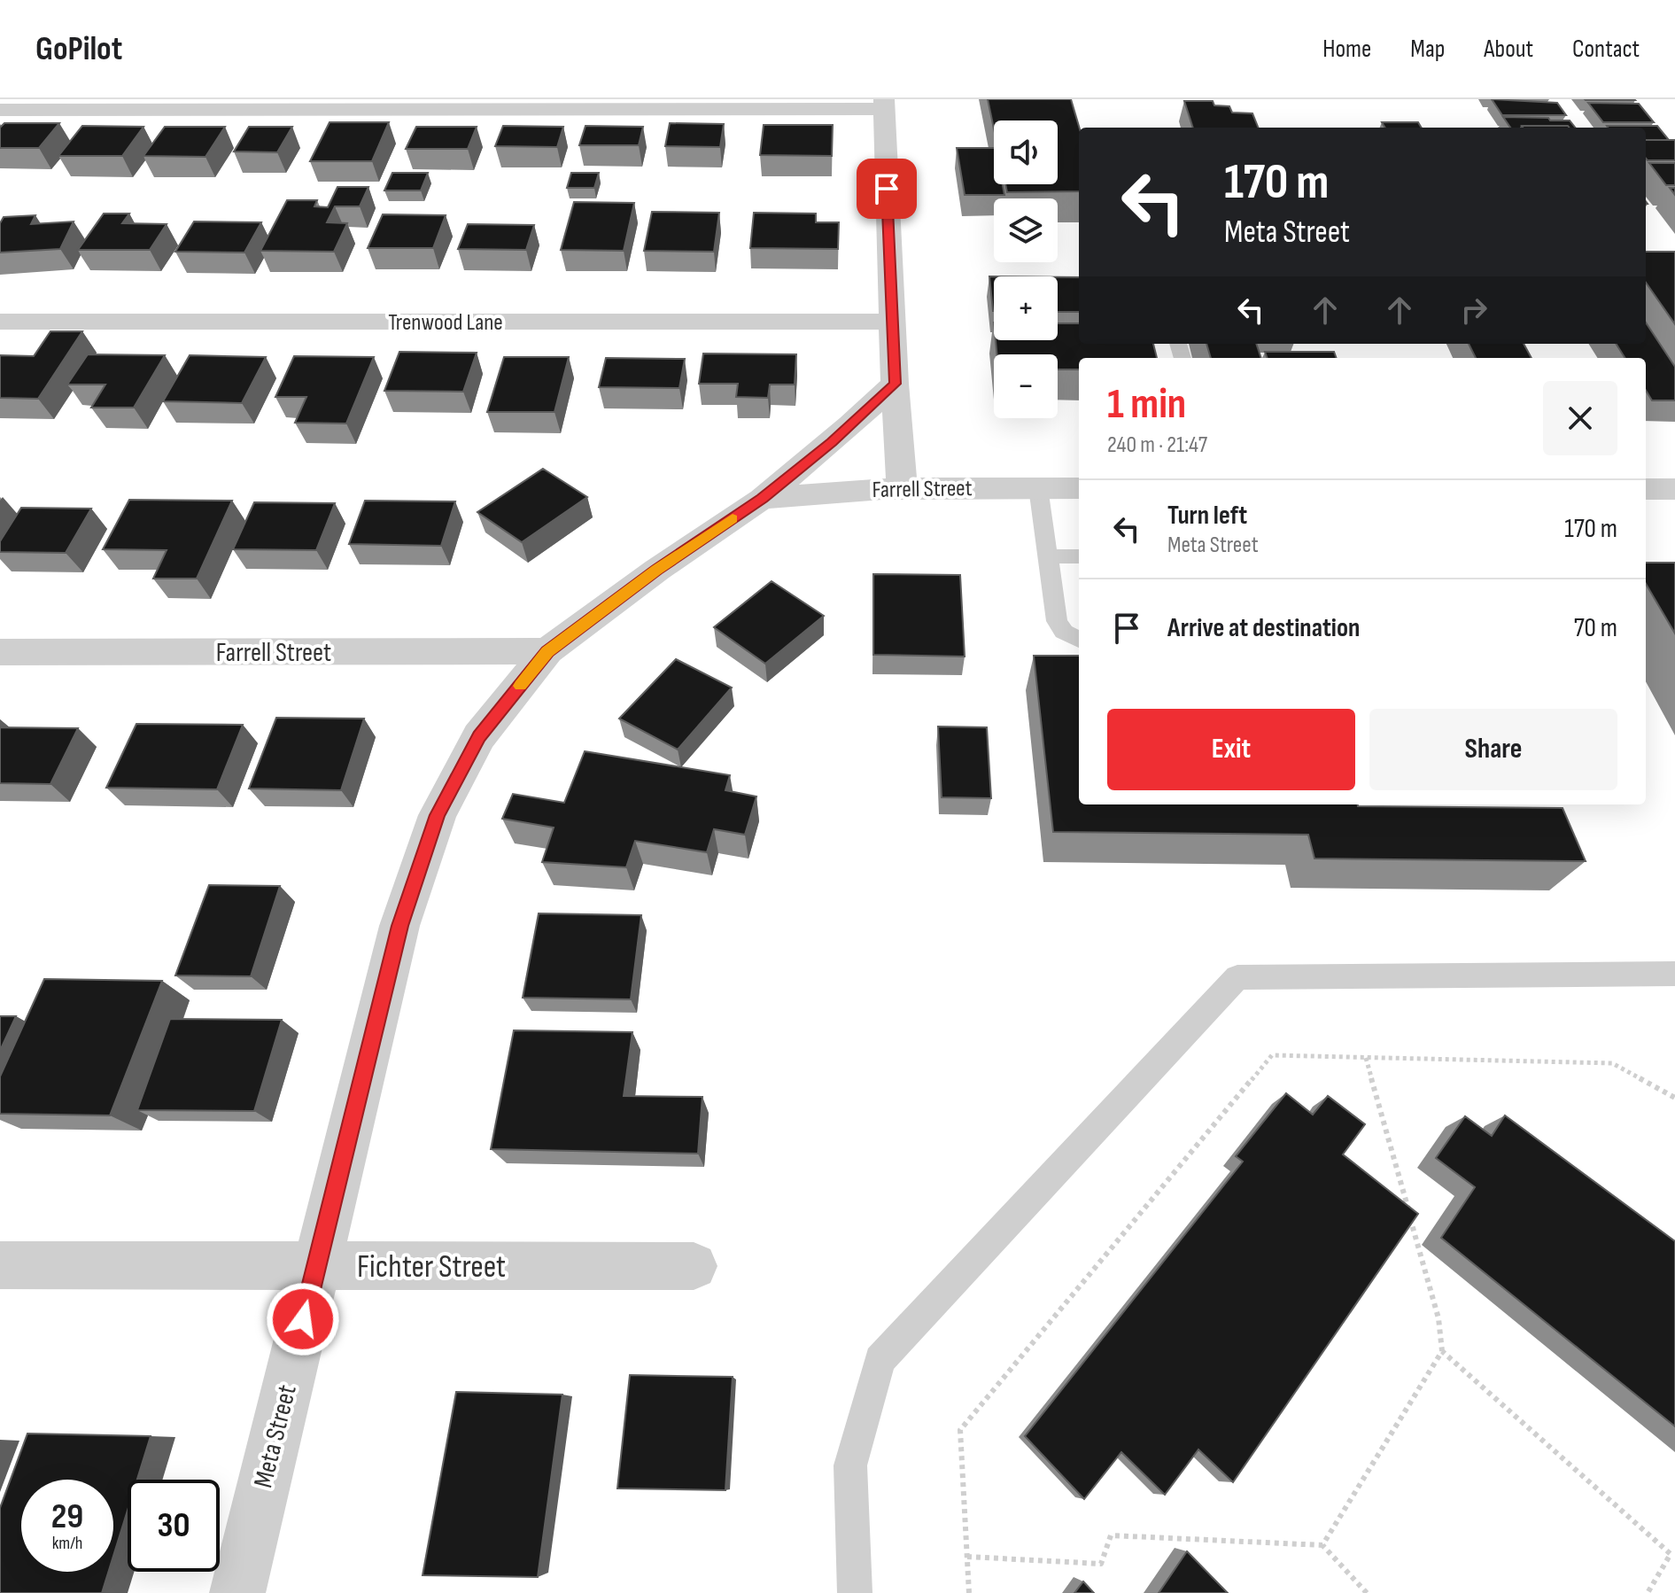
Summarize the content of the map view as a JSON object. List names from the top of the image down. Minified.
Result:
{"streets":{"street":["Trenwood Lane","Farrell Street","Fichter Street","Meta Street"]},"crossings":[["Farrell Street","Meta Street"],["Fichter Street","Meta Street"]],"page":{"header":"GoPilot","nav":["Home","Map","About","Contact"],"map_buttons":["+","−"],"turn":["170 m","Meta Street"],"heading":["1 min","240 m · 21:47"],"list":[{"name":"Turn left","note":"Meta Street","value":"170 m"},{"name":"Arrive at destination","value":"70 m"}],"buttons":["Exit","Share"],"speed":"29 km/h","limit":"30"}}
